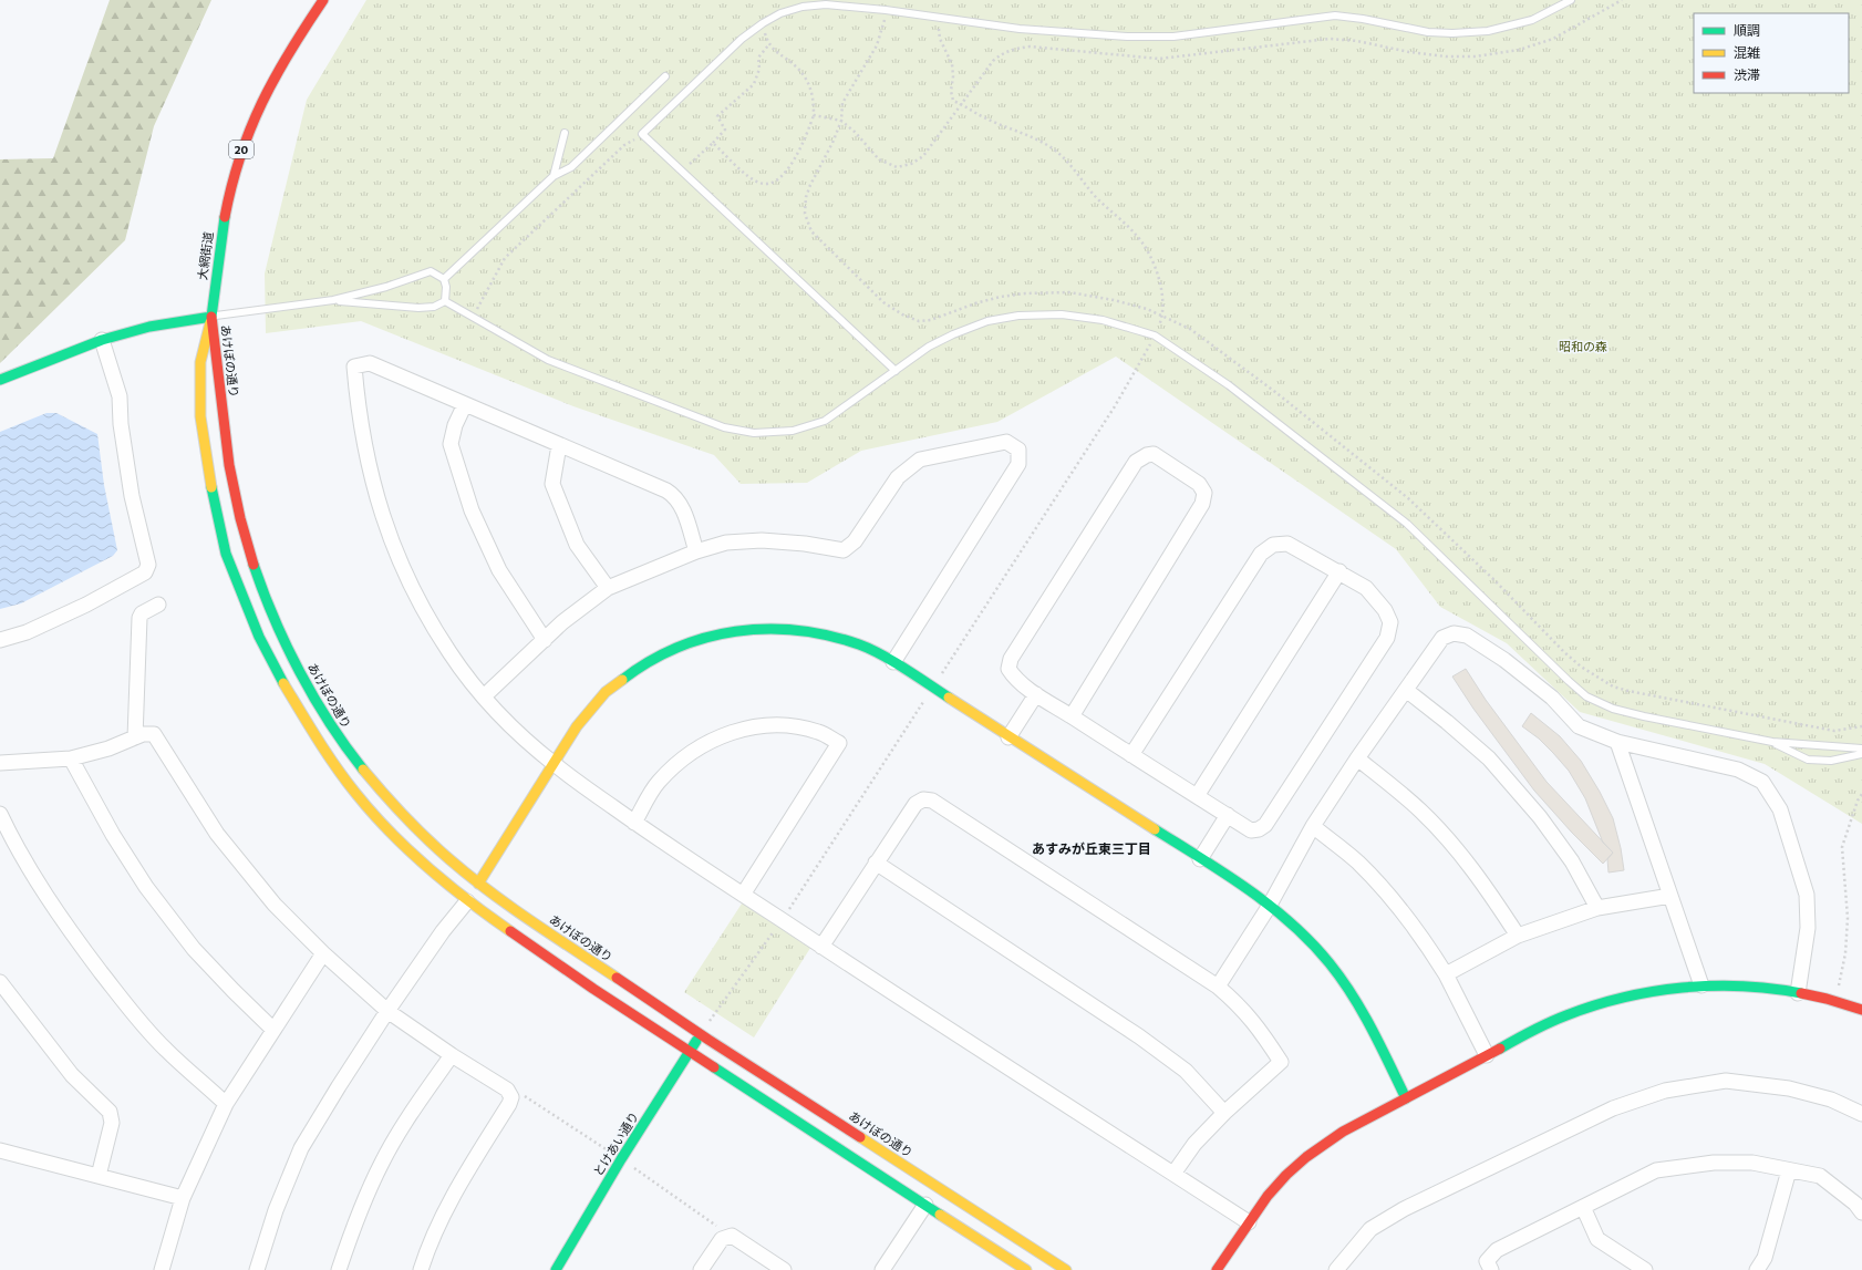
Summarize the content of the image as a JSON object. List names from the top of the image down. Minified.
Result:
{"streets":{"street":["20","大網街道","あけぼの通り","とけあい通り"]},"crossings":[["大網街道","あけぼの通り"],["あけぼの通り","とけあい通り"]],"districts":["あすみが丘東三丁目"],"parks":["昭和の森"],"legend":["順調","混雑","渋滞"]}
